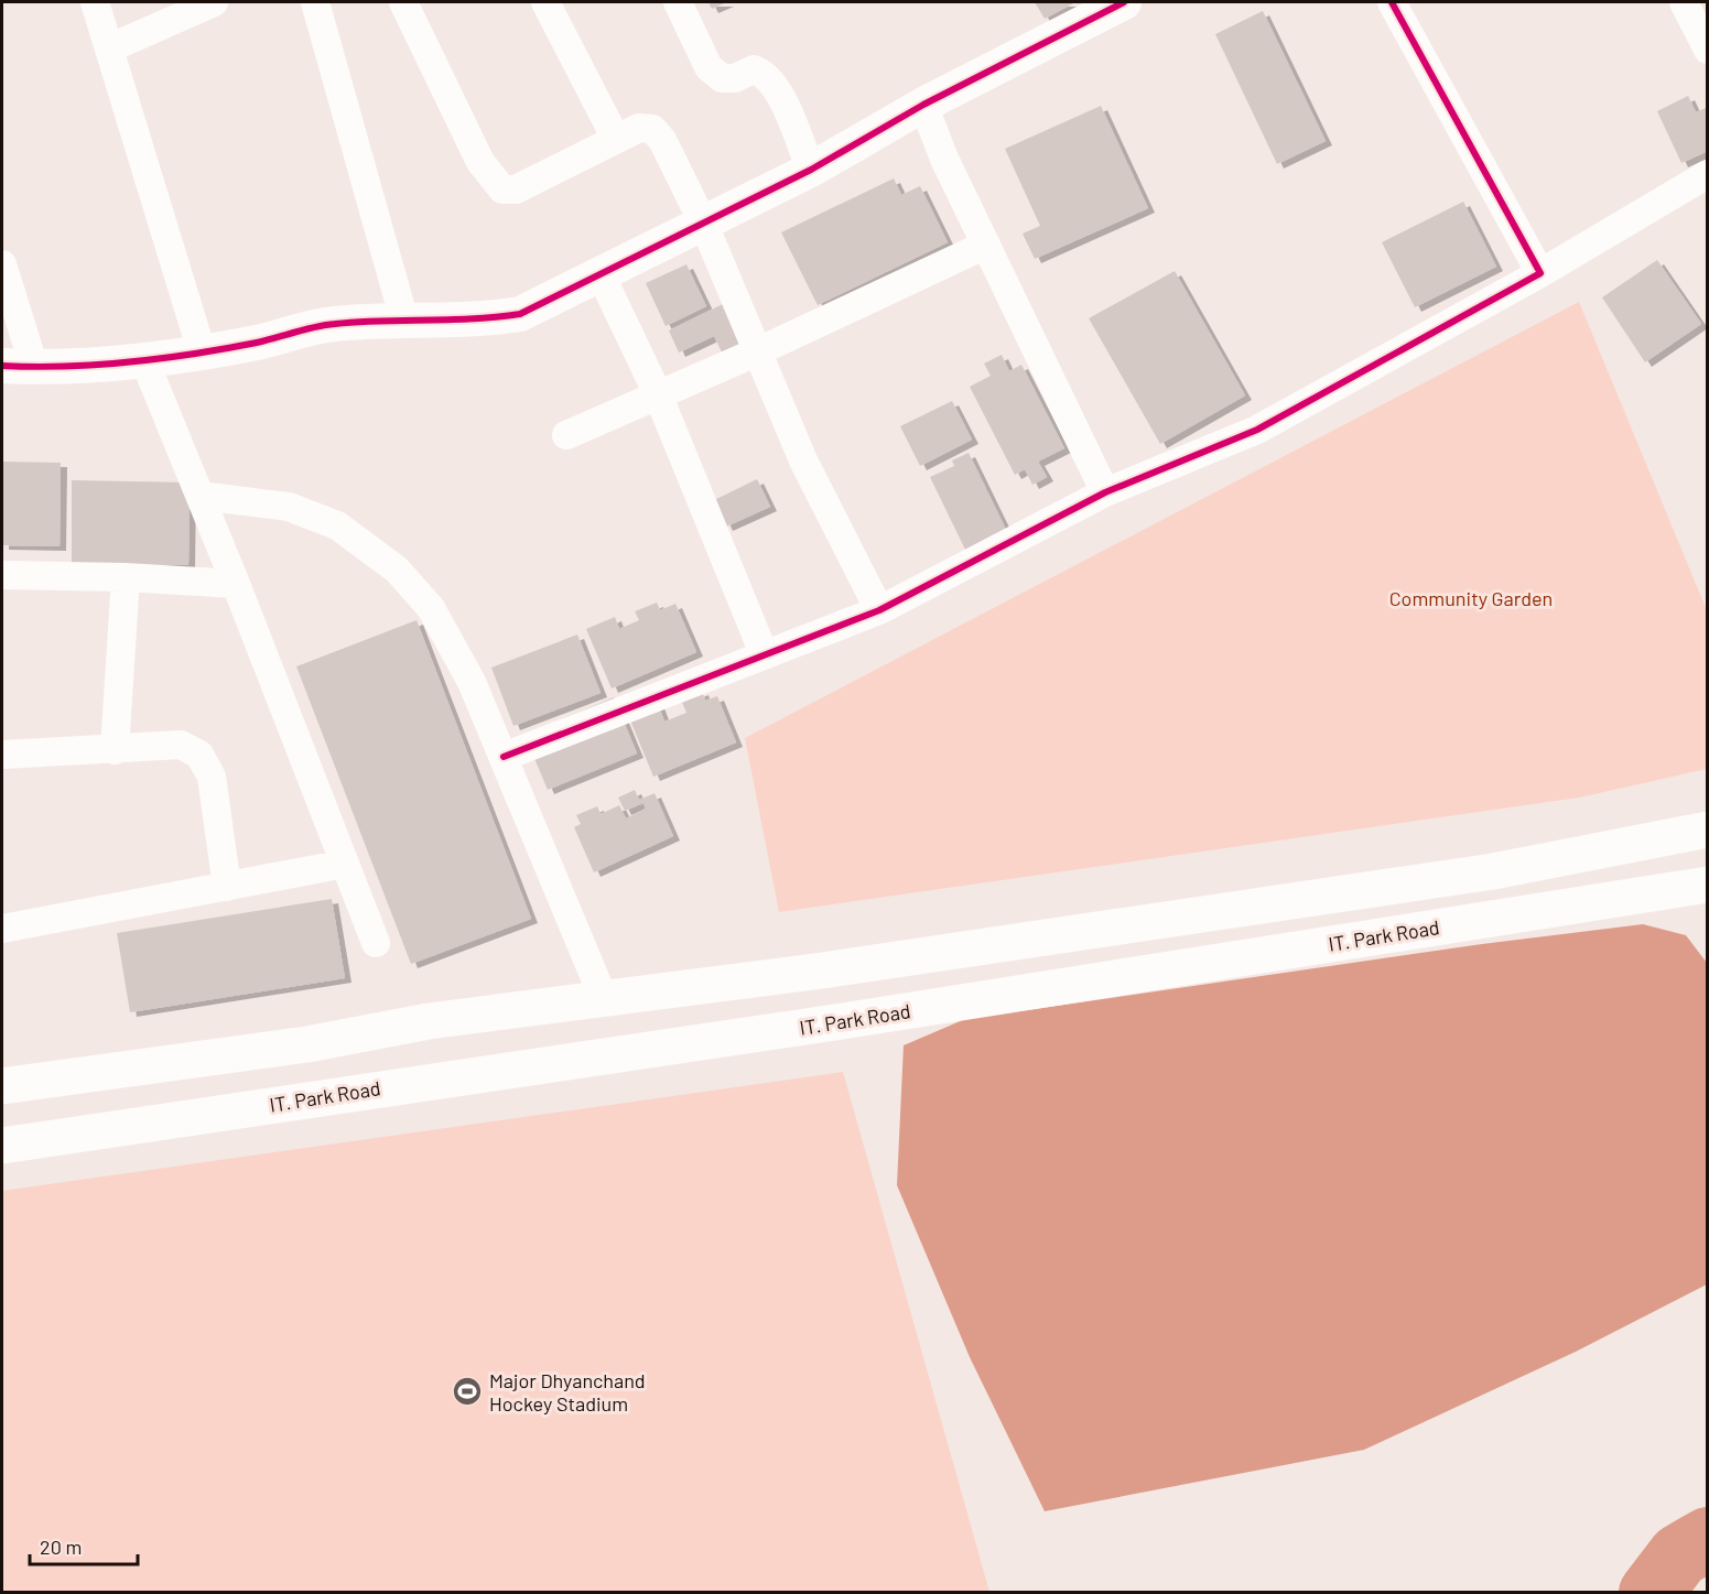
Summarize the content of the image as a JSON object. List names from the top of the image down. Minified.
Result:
{"streets":{"main road":["IT. Park Road"]},"parks":["Community Garden"],"places":{"sports":["Major Dhyanchand Hockey Stadium"]},"scale_bar":"20 m"}
